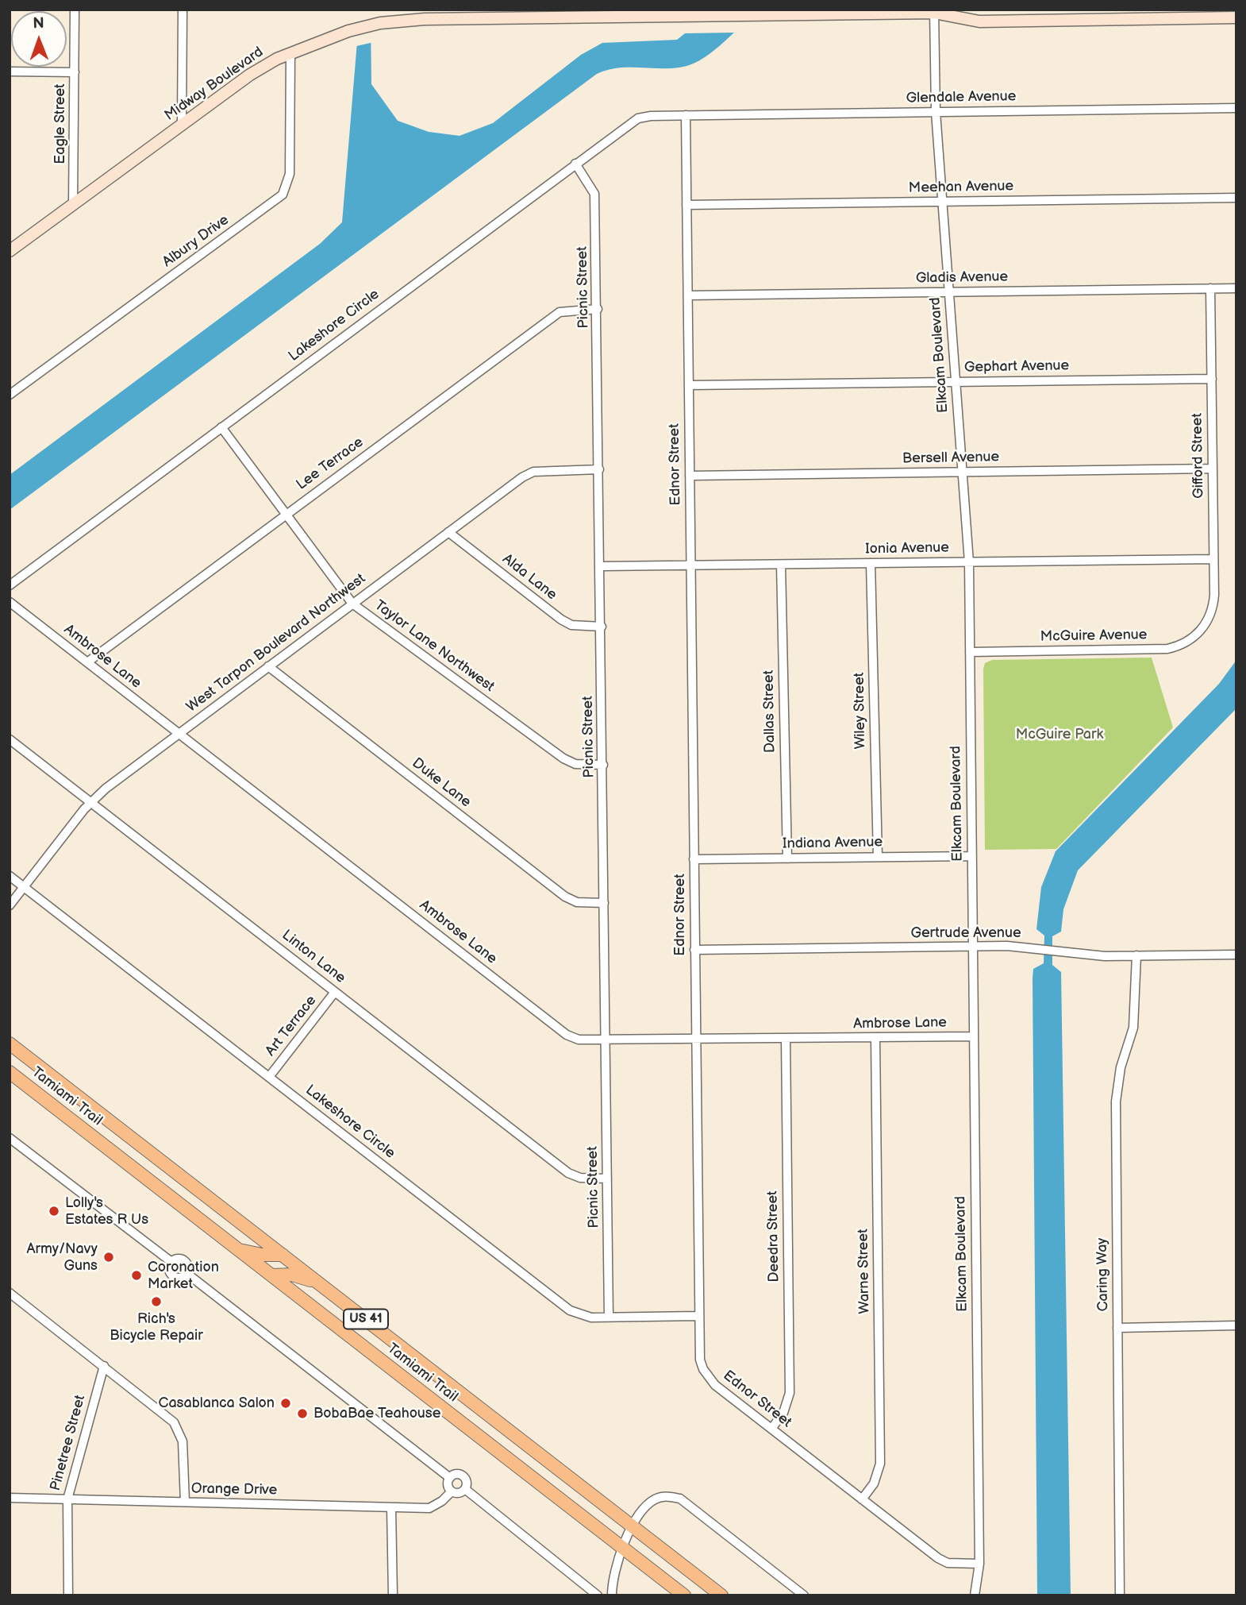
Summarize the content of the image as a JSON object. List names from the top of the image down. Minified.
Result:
{"streets":{"main road":["Tamiami Trail","US 41"],"street":["Midway Boulevard","Glendale Avenue","Eagle Street","Meehan Avenue","Albury Drive","Gladis Avenue","Picnic Street","Lakeshore Circle","Elkcam Boulevard","Gephart Avenue","Gifford Street","Bersell Avenue","Lee Terrace","Ednor Street","Ionia Avenue","Alda Lane","McGuire Avenue","West Tarpon Boulevard Northwest","Taylor Lane Northwest","Ambrose Lane","Wiley Street","Dallas Street","Duke Lane","Indiana Avenue","Gertrude Avenue","Linton Lane","Art Terrace","Deedra Street","Warne Street","Caring Way","Pinetree Street","Orange Drive"]},"crossings":[["Midway Boulevard","Eagle Street"],["Midway Boulevard","Albury Drive"],["Midway Boulevard","Elkcam Boulevard"],["Glendale Avenue","Lakeshore Circle"],["Glendale Avenue","Elkcam Boulevard"],["Glendale Avenue","Ednor Street"],["Meehan Avenue","Elkcam Boulevard"],["Meehan Avenue","Ednor Street"],["Gladis Avenue","Elkcam Boulevard"],["Gladis Avenue","Gifford Street"],["Gladis Avenue","Ednor Street"],["Picnic Street","Lakeshore Circle"],["Picnic Street","Lee Terrace"],["Picnic Street","Ionia Avenue"],["Picnic Street","Alda Lane"],["Picnic Street","West Tarpon Boulevard Northwest"],["Picnic Street","Taylor Lane Northwest"],["Picnic Street","Ambrose Lane"],["Picnic Street","Duke Lane"],["Picnic Street","Linton Lane"],["Lakeshore Circle","Ednor Street"],["Lakeshore Circle","West Tarpon Boulevard Northwest"],["Lakeshore Circle","Taylor Lane Northwest"],["Lakeshore Circle","Art Terrace"],["Elkcam Boulevard","Gephart Avenue"],["Elkcam Boulevard","Bersell Avenue"],["Elkcam Boulevard","Ednor Street"],["Elkcam Boulevard","Ionia Avenue"],["Elkcam Boulevard","McGuire Avenue"],["Elkcam Boulevard","Ambrose Lane"],["Elkcam Boulevard","Indiana Avenue"],["Elkcam Boulevard","Gertrude Avenue"],["Gephart Avenue","Gifford Street"],["Gephart Avenue","Ednor Street"],["Gifford Street","Bersell Avenue"],["Gifford Street","Ionia Avenue"],["Gifford Street","McGuire Avenue"],["Bersell Avenue","Ednor Street"],["Lee Terrace","Taylor Lane Northwest"],["Lee Terrace","Ambrose Lane"],["Ednor Street","Ionia Avenue"],["Ednor Street","Ambrose Lane"],["Ednor Street","Indiana Avenue"],["Ednor Street","Gertrude Avenue"],["Ednor Street","Deedra Street"],["Ednor Street","Warne Street"],["Ionia Avenue","Wiley Street"],["Ionia Avenue","Dallas Street"],["Alda Lane","West Tarpon Boulevard Northwest"],["West Tarpon Boulevard Northwest","Taylor Lane Northwest"],["West Tarpon Boulevard Northwest","Ambrose Lane"],["West Tarpon Boulevard Northwest","Duke Lane"],["West Tarpon Boulevard Northwest","Linton Lane"],["Ambrose Lane","Deedra Street"],["Ambrose Lane","Warne Street"],["Wiley Street","Indiana Avenue"],["Dallas Street","Indiana Avenue"],["Gertrude Avenue","Caring Way"],["Linton Lane","Art Terrace"],["Pinetree Street","Orange Drive"]],"parks":["McGuire Park"],"places":["Lolly's Estates R Us","Army/Navy Guns","Coronation Market","Rich's Bicycle Repair","Casablanca Salon","BobaBae Teahouse"],"north":"top"}
